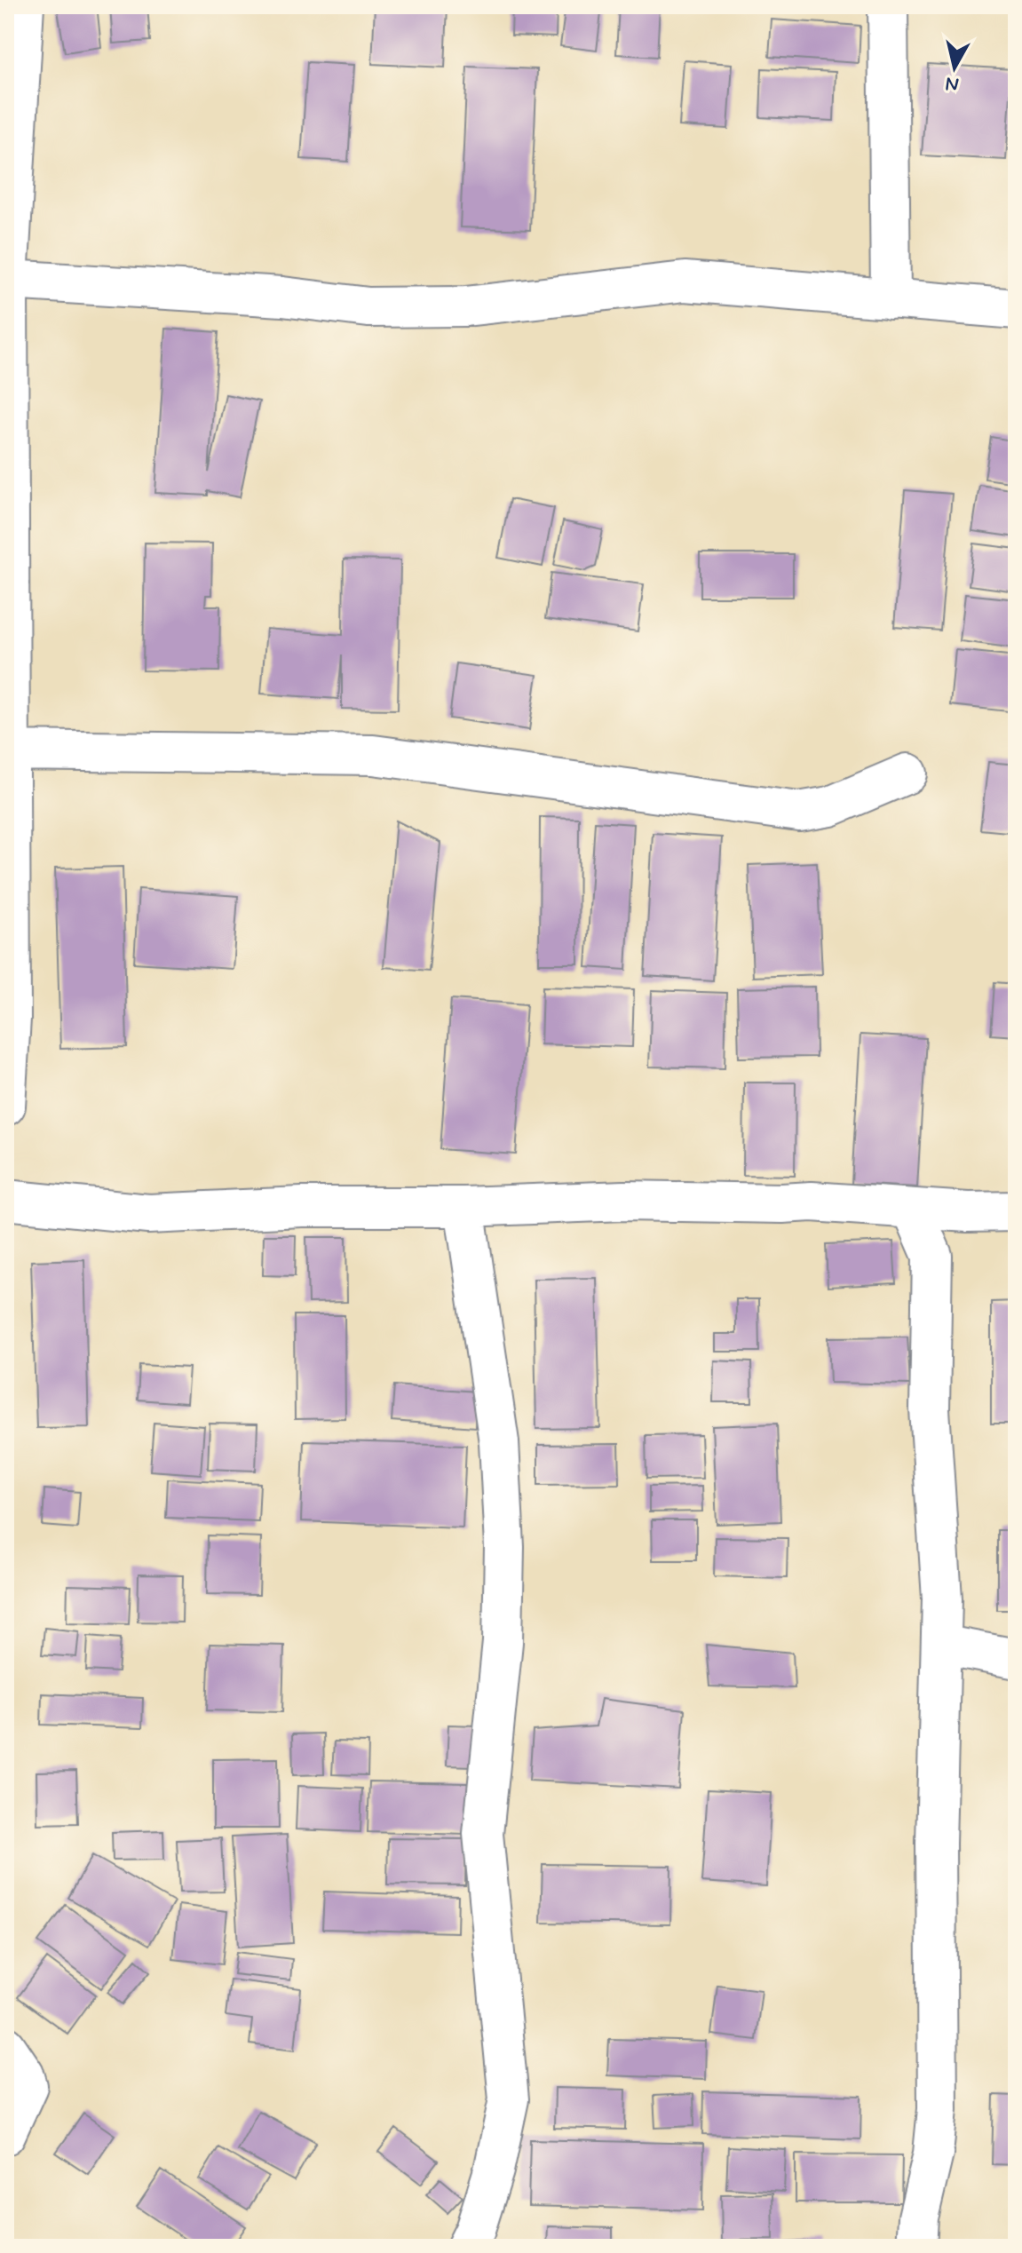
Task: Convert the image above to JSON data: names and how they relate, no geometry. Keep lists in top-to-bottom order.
{
  "north": "bottom"
}
